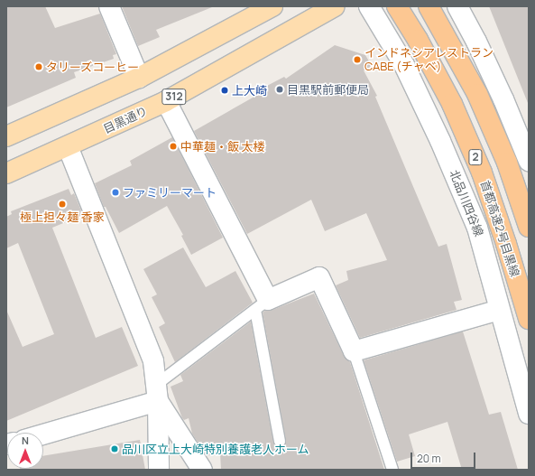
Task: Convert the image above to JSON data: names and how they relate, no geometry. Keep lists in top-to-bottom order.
{
  "streets": {
    "highway": ["2", "首都高速2号目黒線"],
    "main road": ["312", "目黒通り"],
    "street": ["北品川四谷線"]
  },
  "places": [
    "インドネシアレストラン CABE (チャベ)",
    "タリーズコーヒー",
    "目黒駅前郵便局",
    "上大崎",
    "中華麺・飯 太楼",
    "ファミリーマート",
    "極上担々麺 香家",
    "品川区立上大崎特別養護老人ホーム"
  ],
  "scale_bar": "20 m",
  "north": "top"
}
